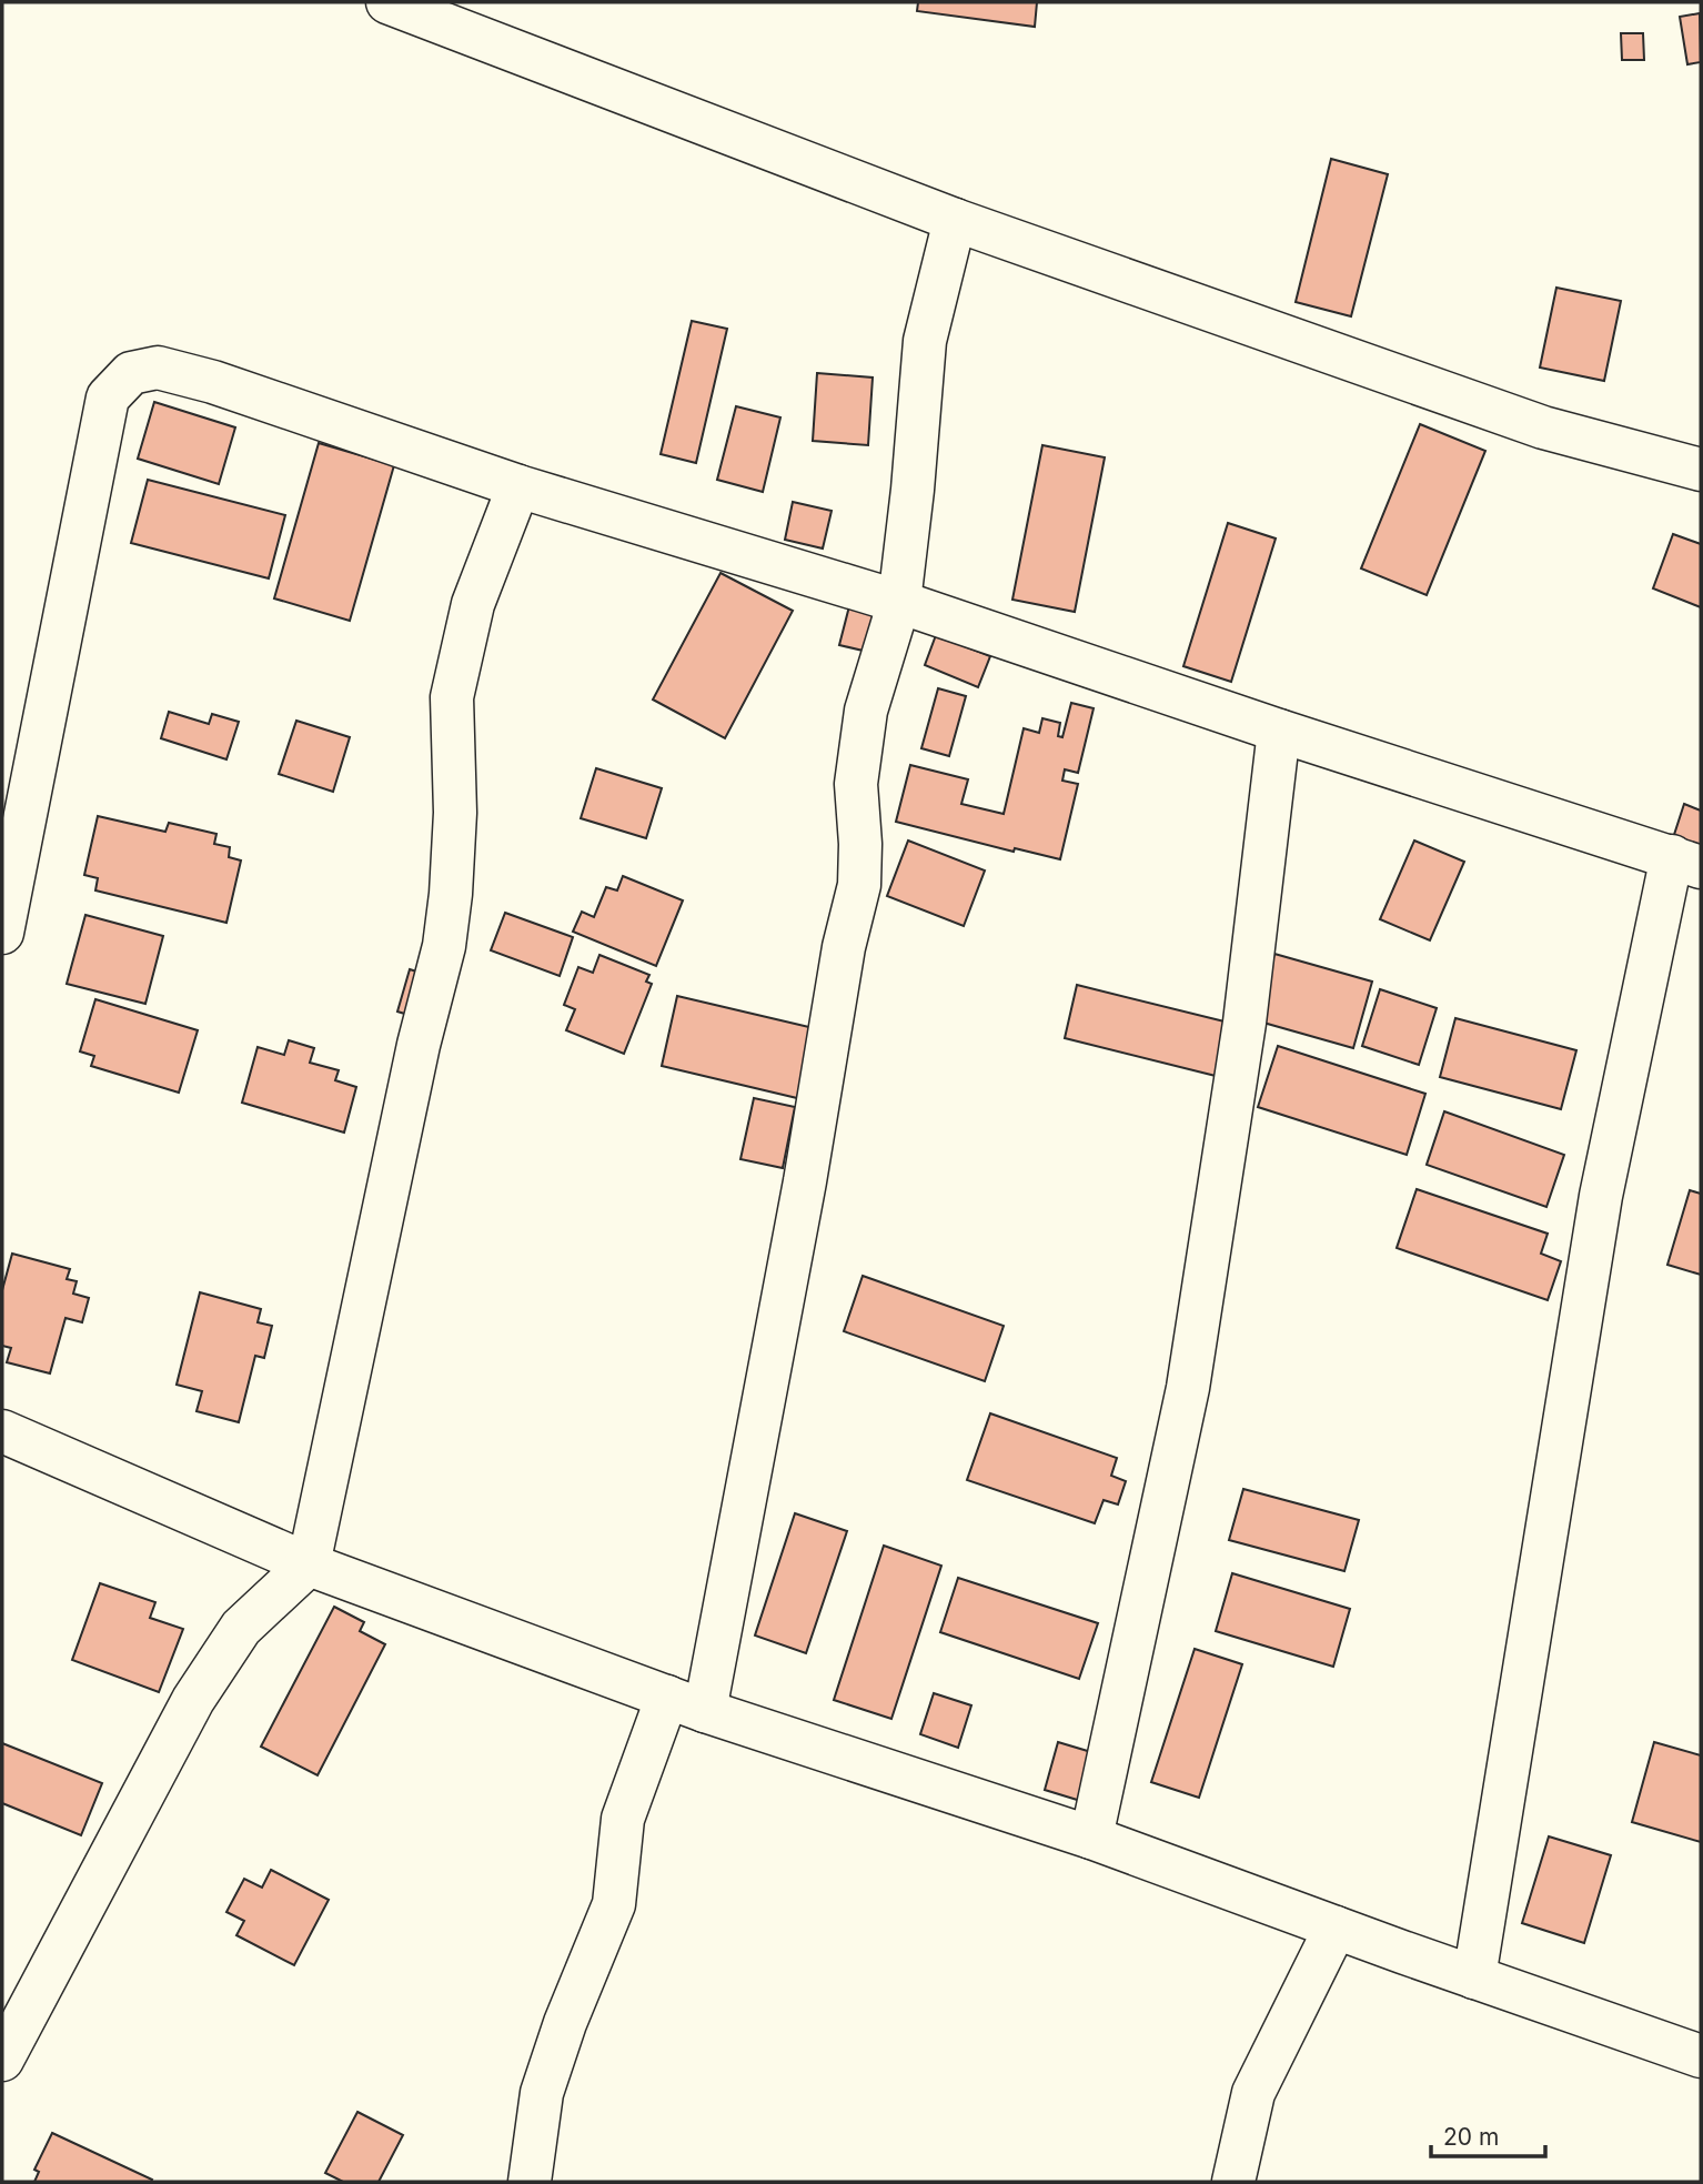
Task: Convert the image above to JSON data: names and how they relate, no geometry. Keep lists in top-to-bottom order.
{
  "scale_bar": "20 m"
}
